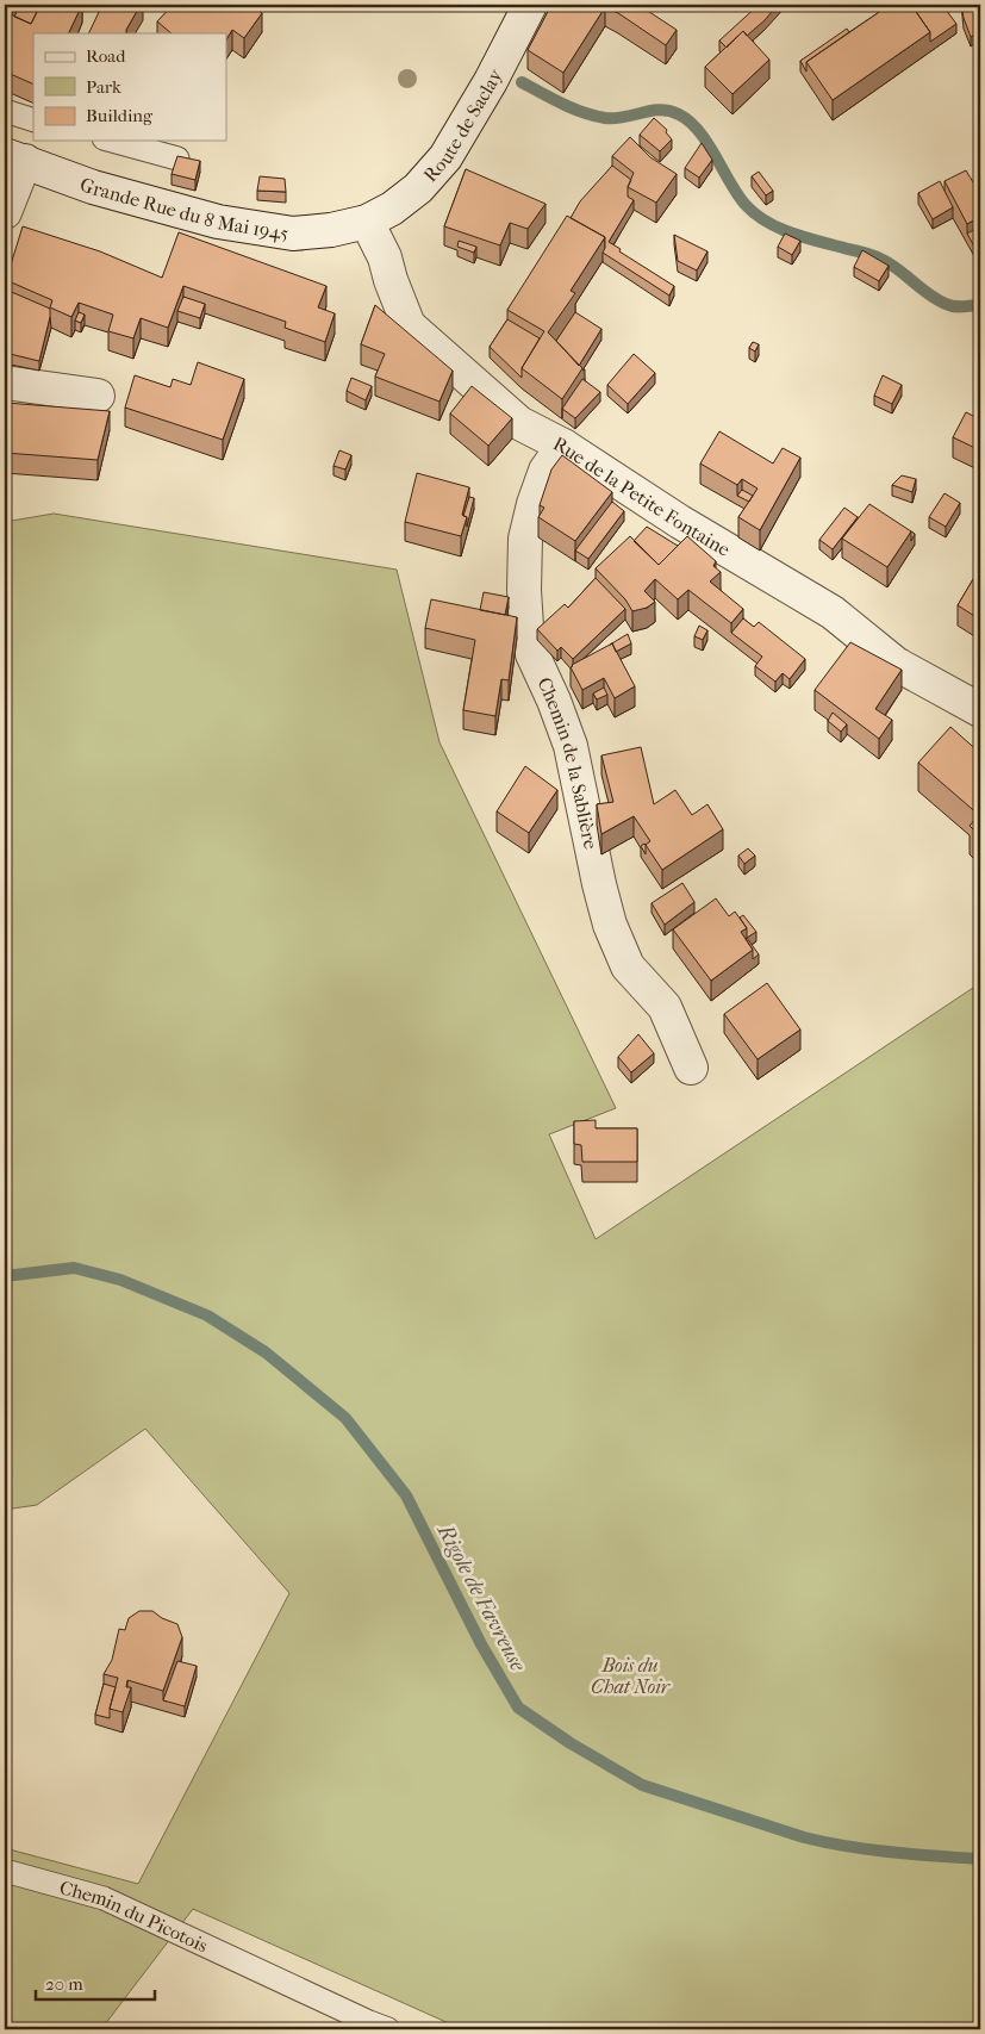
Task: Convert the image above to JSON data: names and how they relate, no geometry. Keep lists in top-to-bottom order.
{
  "streets": {
    "street": [
      "Route de Saclay",
      "Grande Rue du 8 Mai 1945",
      "Rue de la Petite Fontaine",
      "Chemin de la Sablière"
    ],
    "lane": ["Chemin du Picotois"]
  },
  "crossings": [
    ["Route de Saclay", "Grande Rue du 8 Mai 1945"],
    ["Route de Saclay", "Rue de la Petite Fontaine"],
    ["Grande Rue du 8 Mai 1945", "Rue de la Petite Fontaine"],
    ["Rue de la Petite Fontaine", "Chemin de la Sablière"]
  ],
  "water": ["Rigole de Favreuse"],
  "parks": ["Bois du Chat Noir"],
  "legend": ["Road", "Park", "Building"],
  "scale_bar": "20 m"
}
